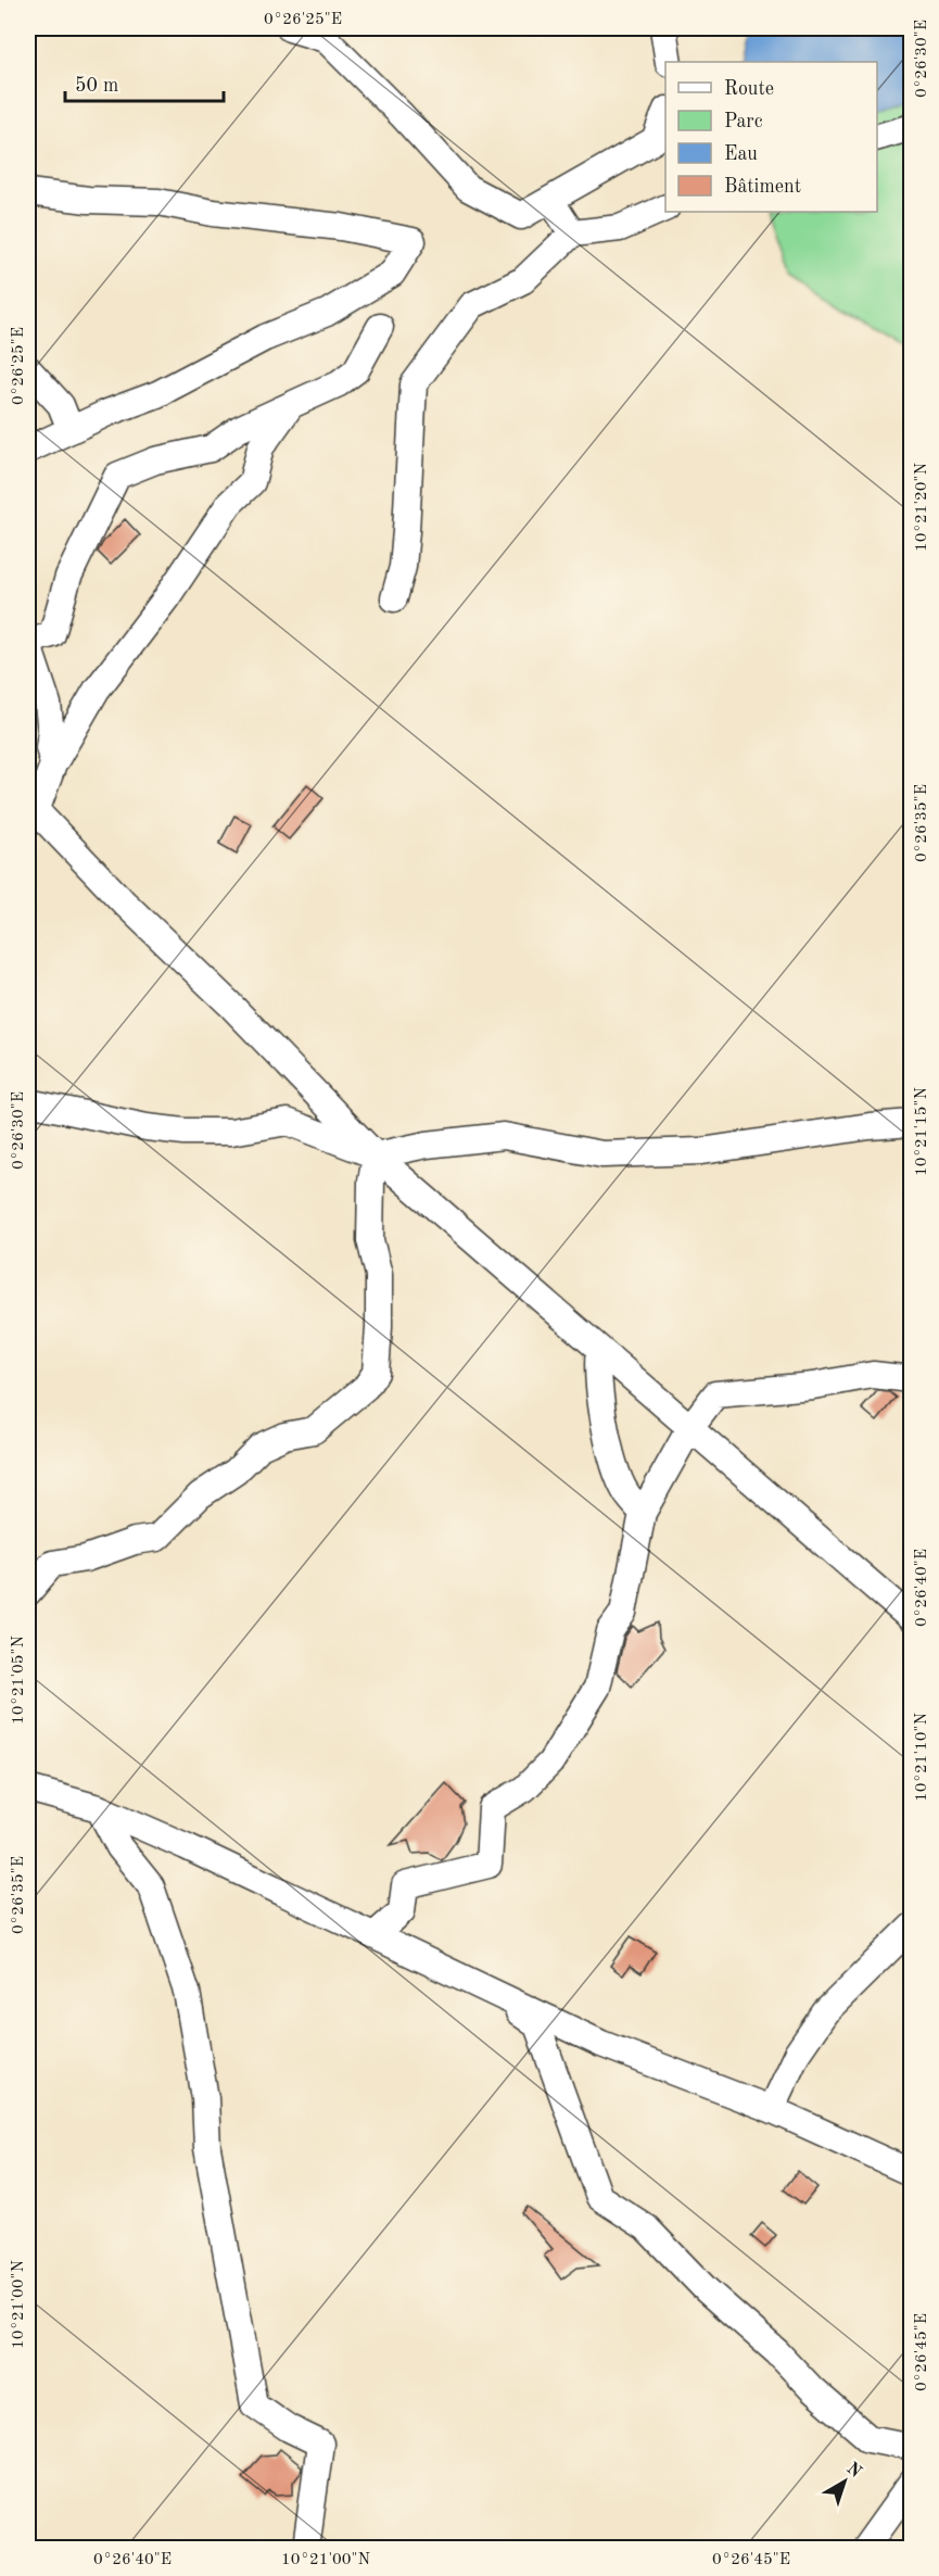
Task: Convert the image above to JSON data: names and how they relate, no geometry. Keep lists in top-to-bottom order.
{
  "legend": [
    "Route",
    "Parc",
    "Eau",
    "Bâtiment"
  ],
  "scale_bar": "50 m",
  "north": "top right",
  "coordinates": [
    "0°26'25\"E",
    "0°26'30\"E",
    "10°21'20\"N",
    "0°26'35\"E",
    "10°21'15\"N",
    "0°26'40\"E",
    "10°21'05\"N",
    "10°21'10\"N",
    "10°21'00\"N",
    "0°26'45\"E"
  ]
}
